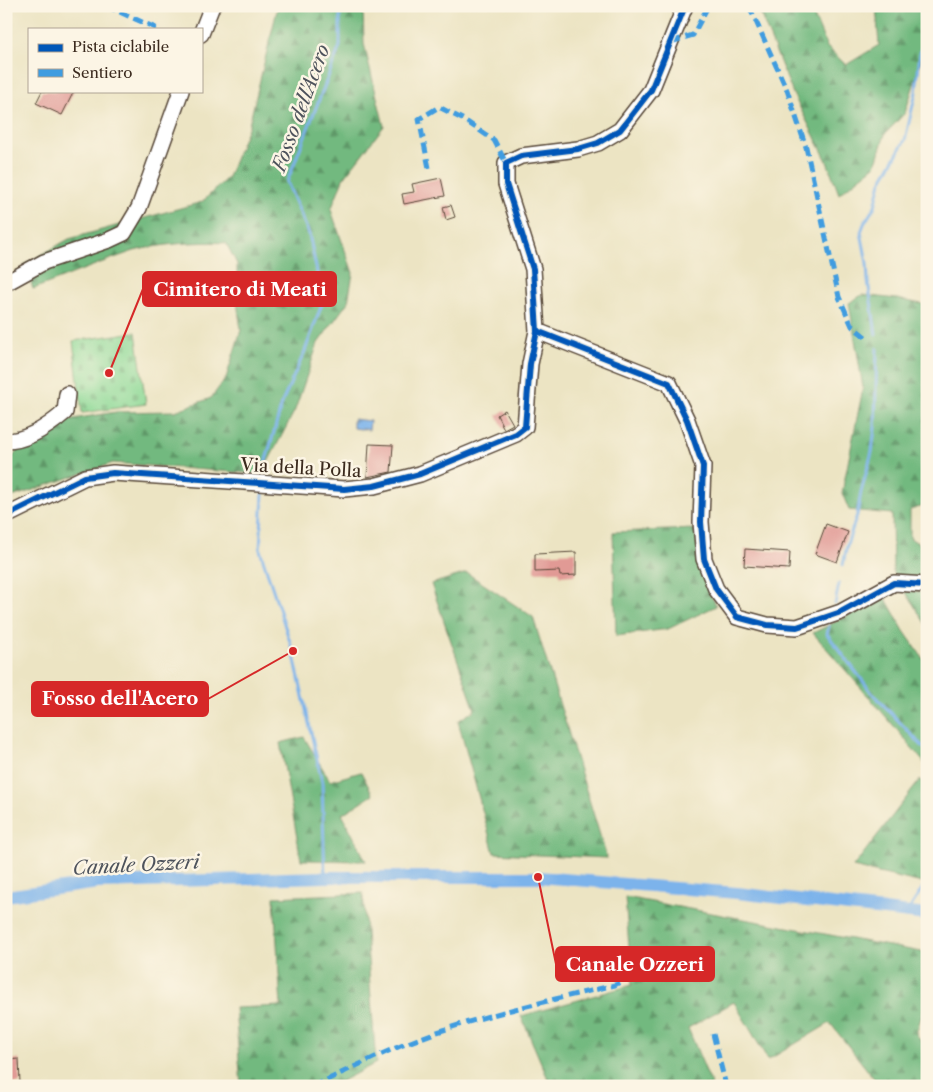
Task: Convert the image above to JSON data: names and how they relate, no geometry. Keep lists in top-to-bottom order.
{
  "streets": {
    "street": ["Via della Polla"]
  },
  "water": ["Fosso dell'Acero", "Canale Ozzeri"],
  "places": ["Cimitero di Meati", "Fosso dell'Acero", "Canale Ozzeri"],
  "legend": ["Pista ciclabile", "Sentiero"]
}
